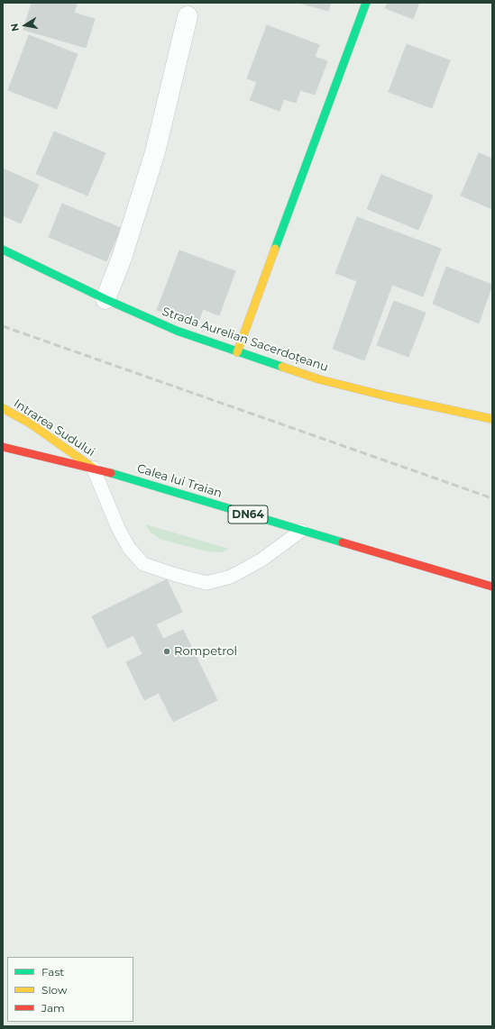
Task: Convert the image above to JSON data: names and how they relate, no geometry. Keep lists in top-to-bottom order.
{
  "streets": {
    "street": [
      "Strada Aurelian Sacerdoțeanu",
      "Intrarea Sudului",
      "Calea lui Traian",
      "DN64"
    ]
  },
  "crossings": [
    ["Intrarea Sudului", "Calea lui Traian"]
  ],
  "places": ["Rompetrol"],
  "legend": ["Fast", "Slow", "Jam"],
  "north": "left"
}
